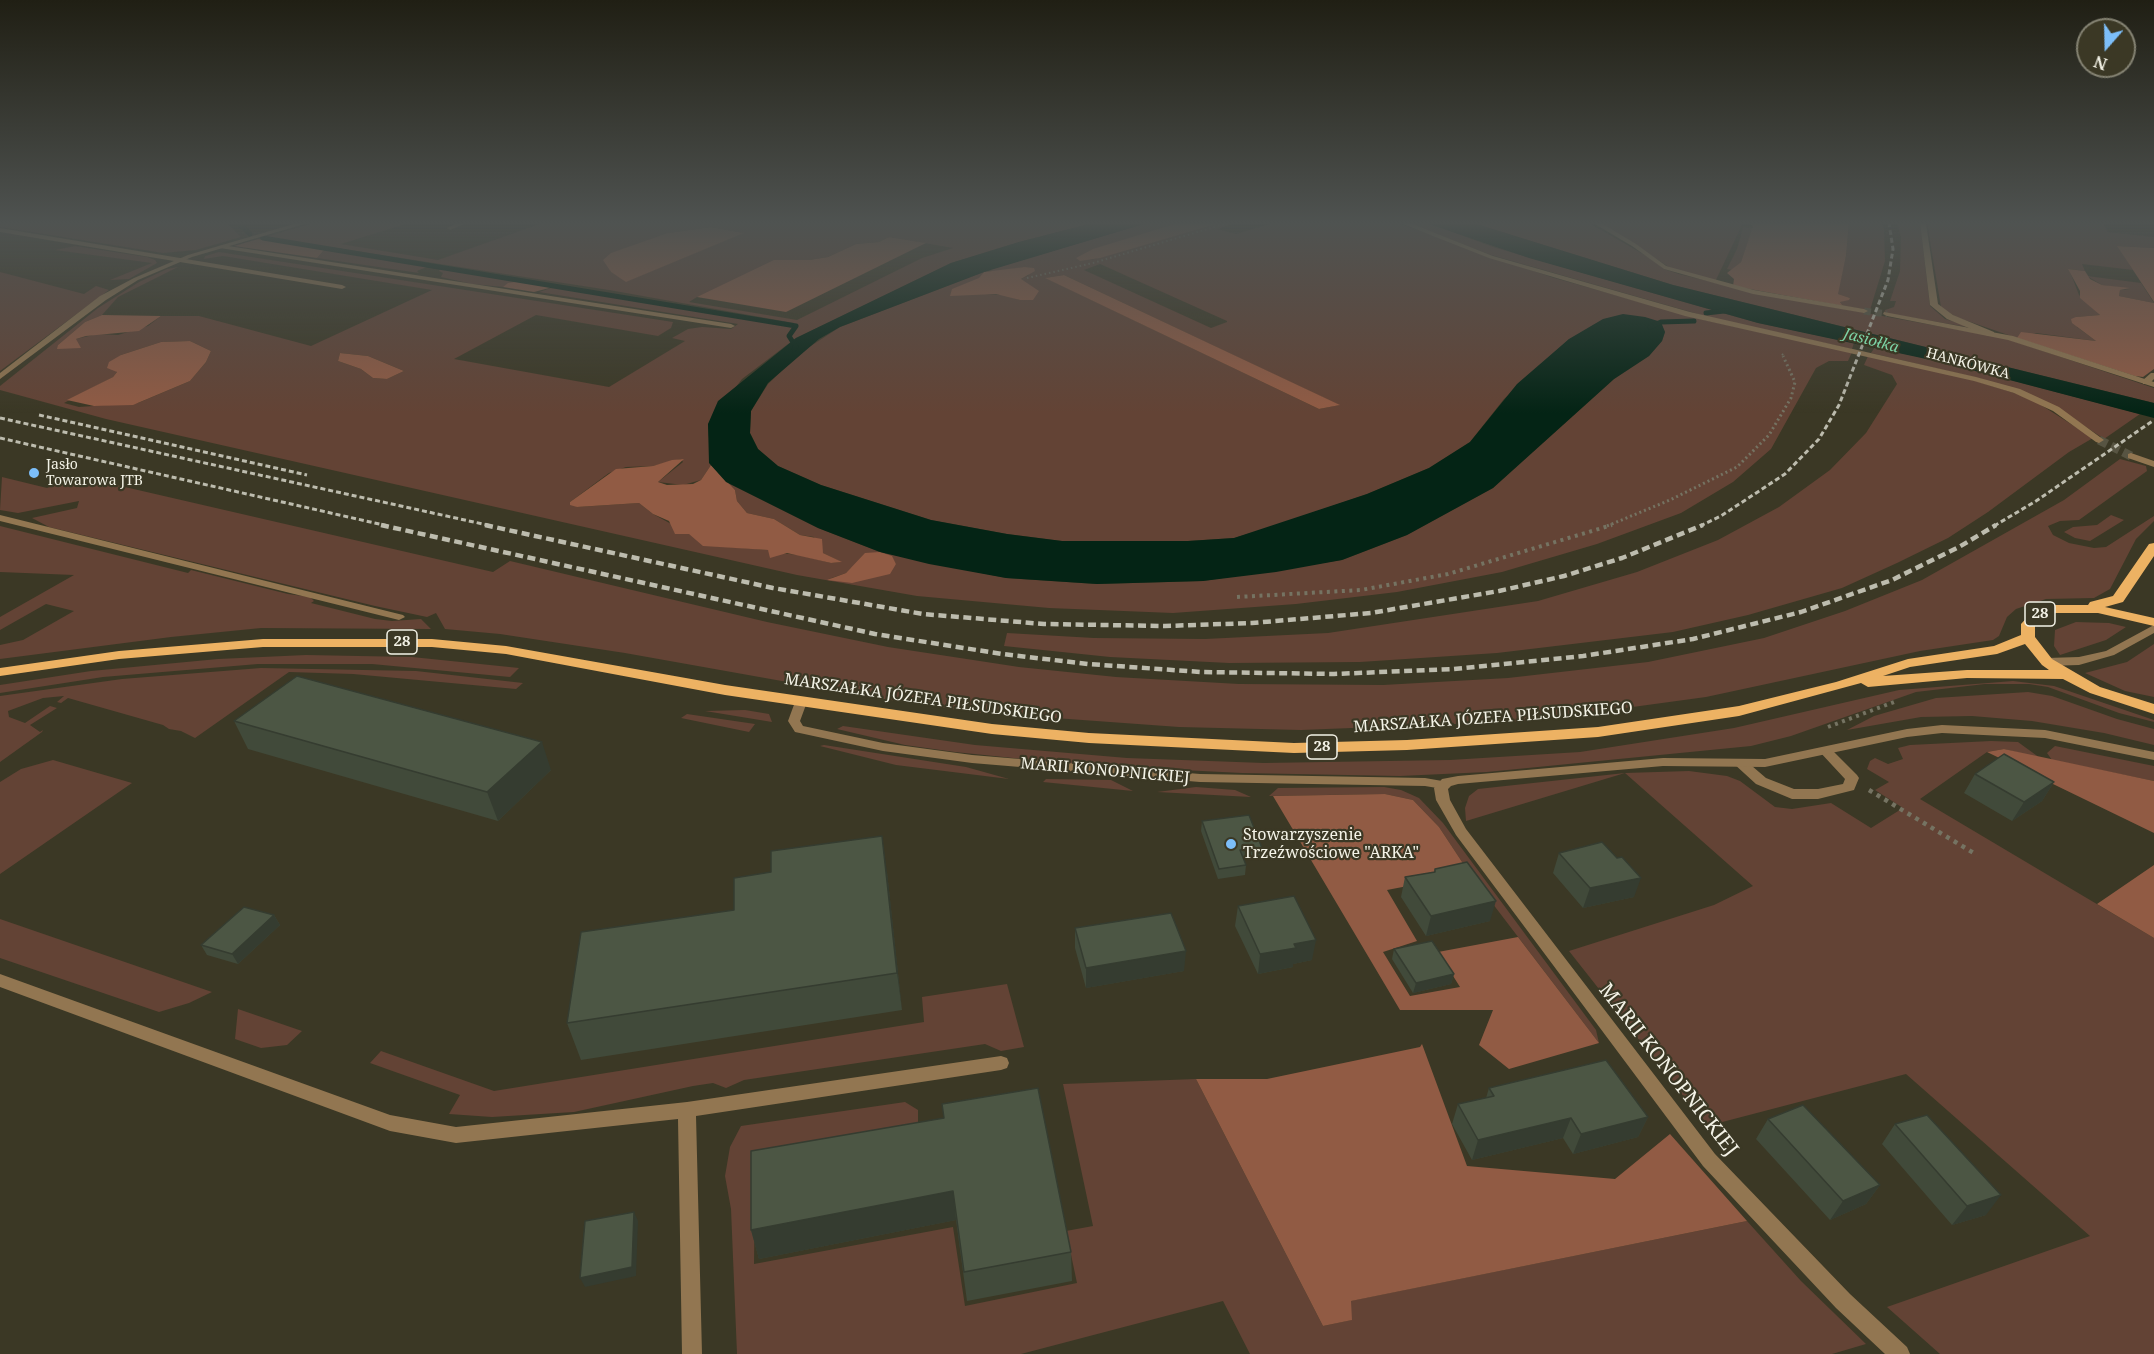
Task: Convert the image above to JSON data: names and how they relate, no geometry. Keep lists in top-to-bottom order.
{
  "streets": {
    "main road": ["28", "MARSZAŁKA JÓZEFA PIŁSUDSKIEGO"],
    "street": ["HANKÓWKA", "MARII KONOPNICKIEJ"]
  },
  "crossings": [
    ["28", "MARSZAŁKA JÓZEFA PIŁSUDSKIEGO"],
    ["MARSZAŁKA JÓZEFA PIŁSUDSKIEGO", "MARII KONOPNICKIEJ"]
  ],
  "water": ["Jasiołka"],
  "places": ["Jasło Towarowa JTB", "Stowarzyszenie Trzeźwościowe \"ARKA\""],
  "north": "bottom"
}
